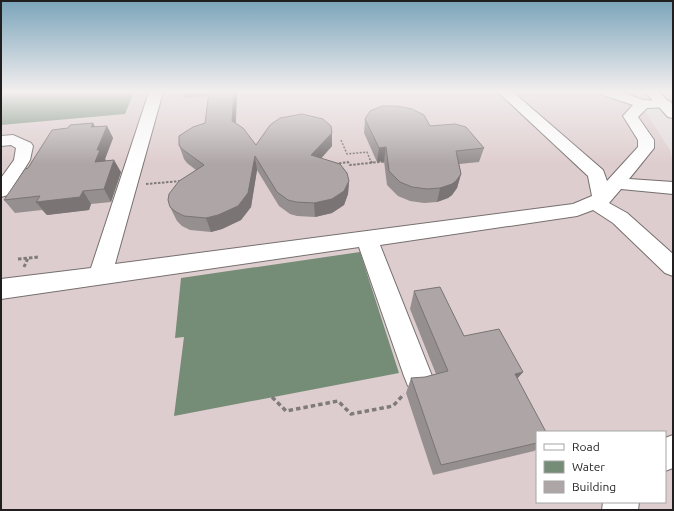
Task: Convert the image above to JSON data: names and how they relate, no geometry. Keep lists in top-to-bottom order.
{
  "legend": ["Road", "Water", "Building"]
}
